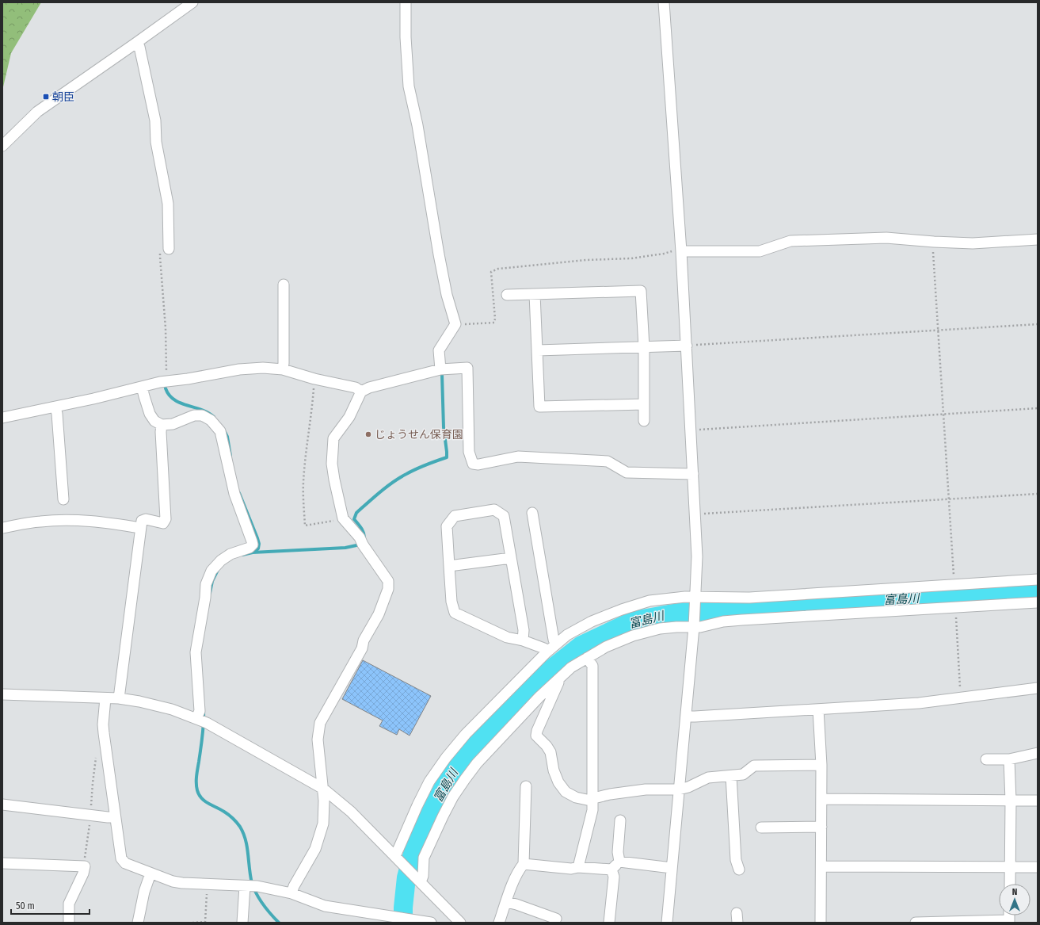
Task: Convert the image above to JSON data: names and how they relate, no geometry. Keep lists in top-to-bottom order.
{
  "water": ["富島川"],
  "places": {
    "transit": ["朝臣"],
    "other": ["じょうせん保育園"]
  },
  "scale_bar": "50 m",
  "north": "top"
}
